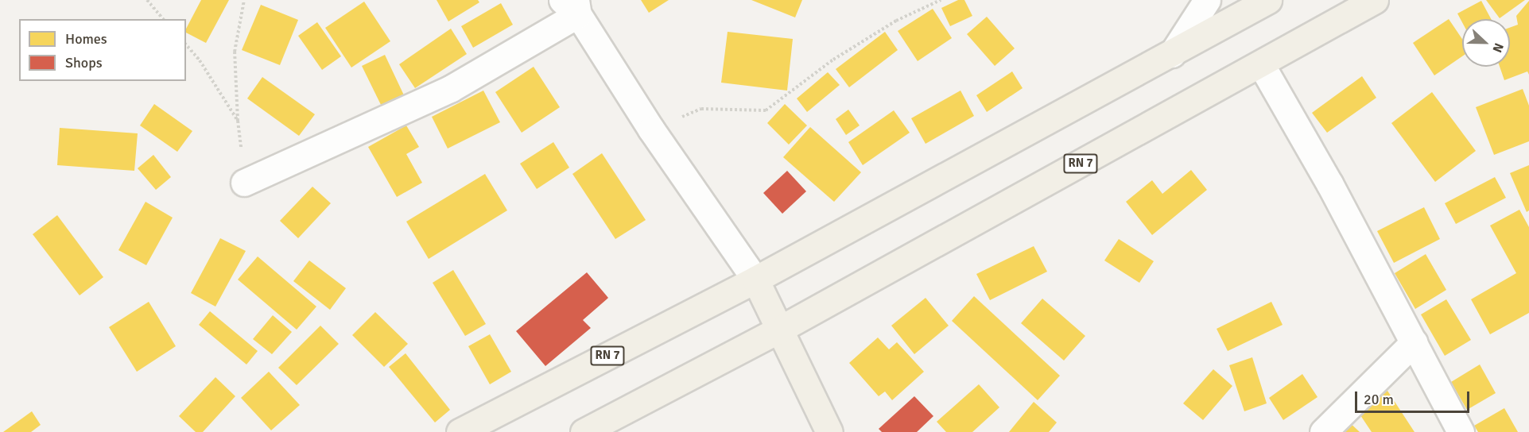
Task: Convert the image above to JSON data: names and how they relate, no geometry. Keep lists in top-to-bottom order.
{
  "streets": {
    "main road": ["RN 7"]
  },
  "legend": ["Homes", "Shops"],
  "scale_bar": "20 m",
  "north": "right"
}
